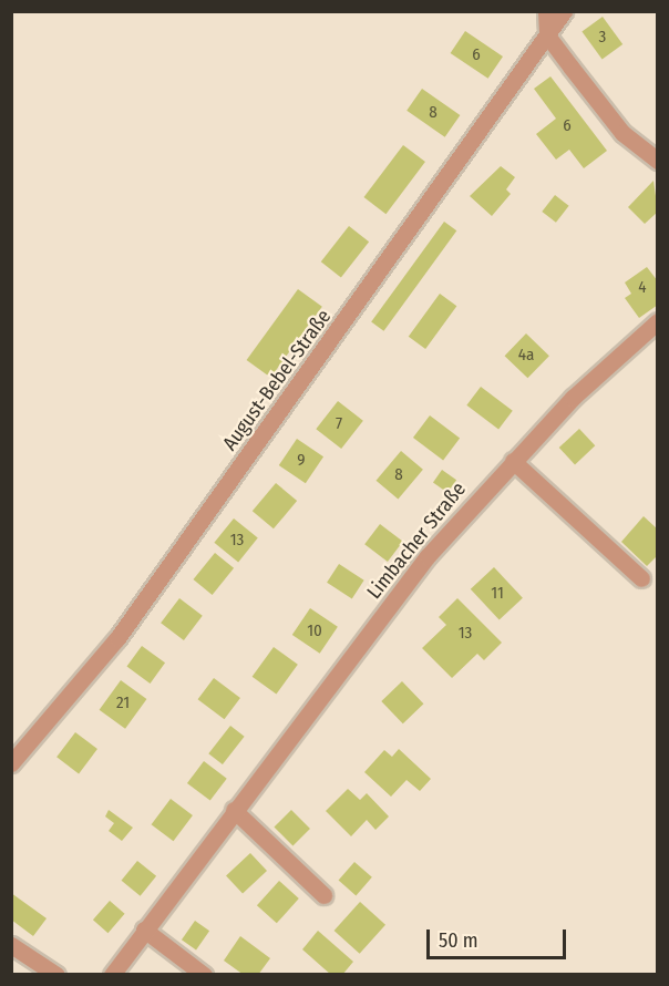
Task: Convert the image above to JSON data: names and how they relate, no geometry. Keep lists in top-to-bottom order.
{
  "streets": {
    "street": ["August-Bebel-Straße", "Limbacher Straße"]
  },
  "house_numbers": [
    "3",
    "6",
    "8",
    "6",
    "4",
    "4a",
    "7",
    "9",
    "8",
    "13",
    "11",
    "10",
    "13",
    "21"
  ],
  "scale_bar": "50 m"
}
